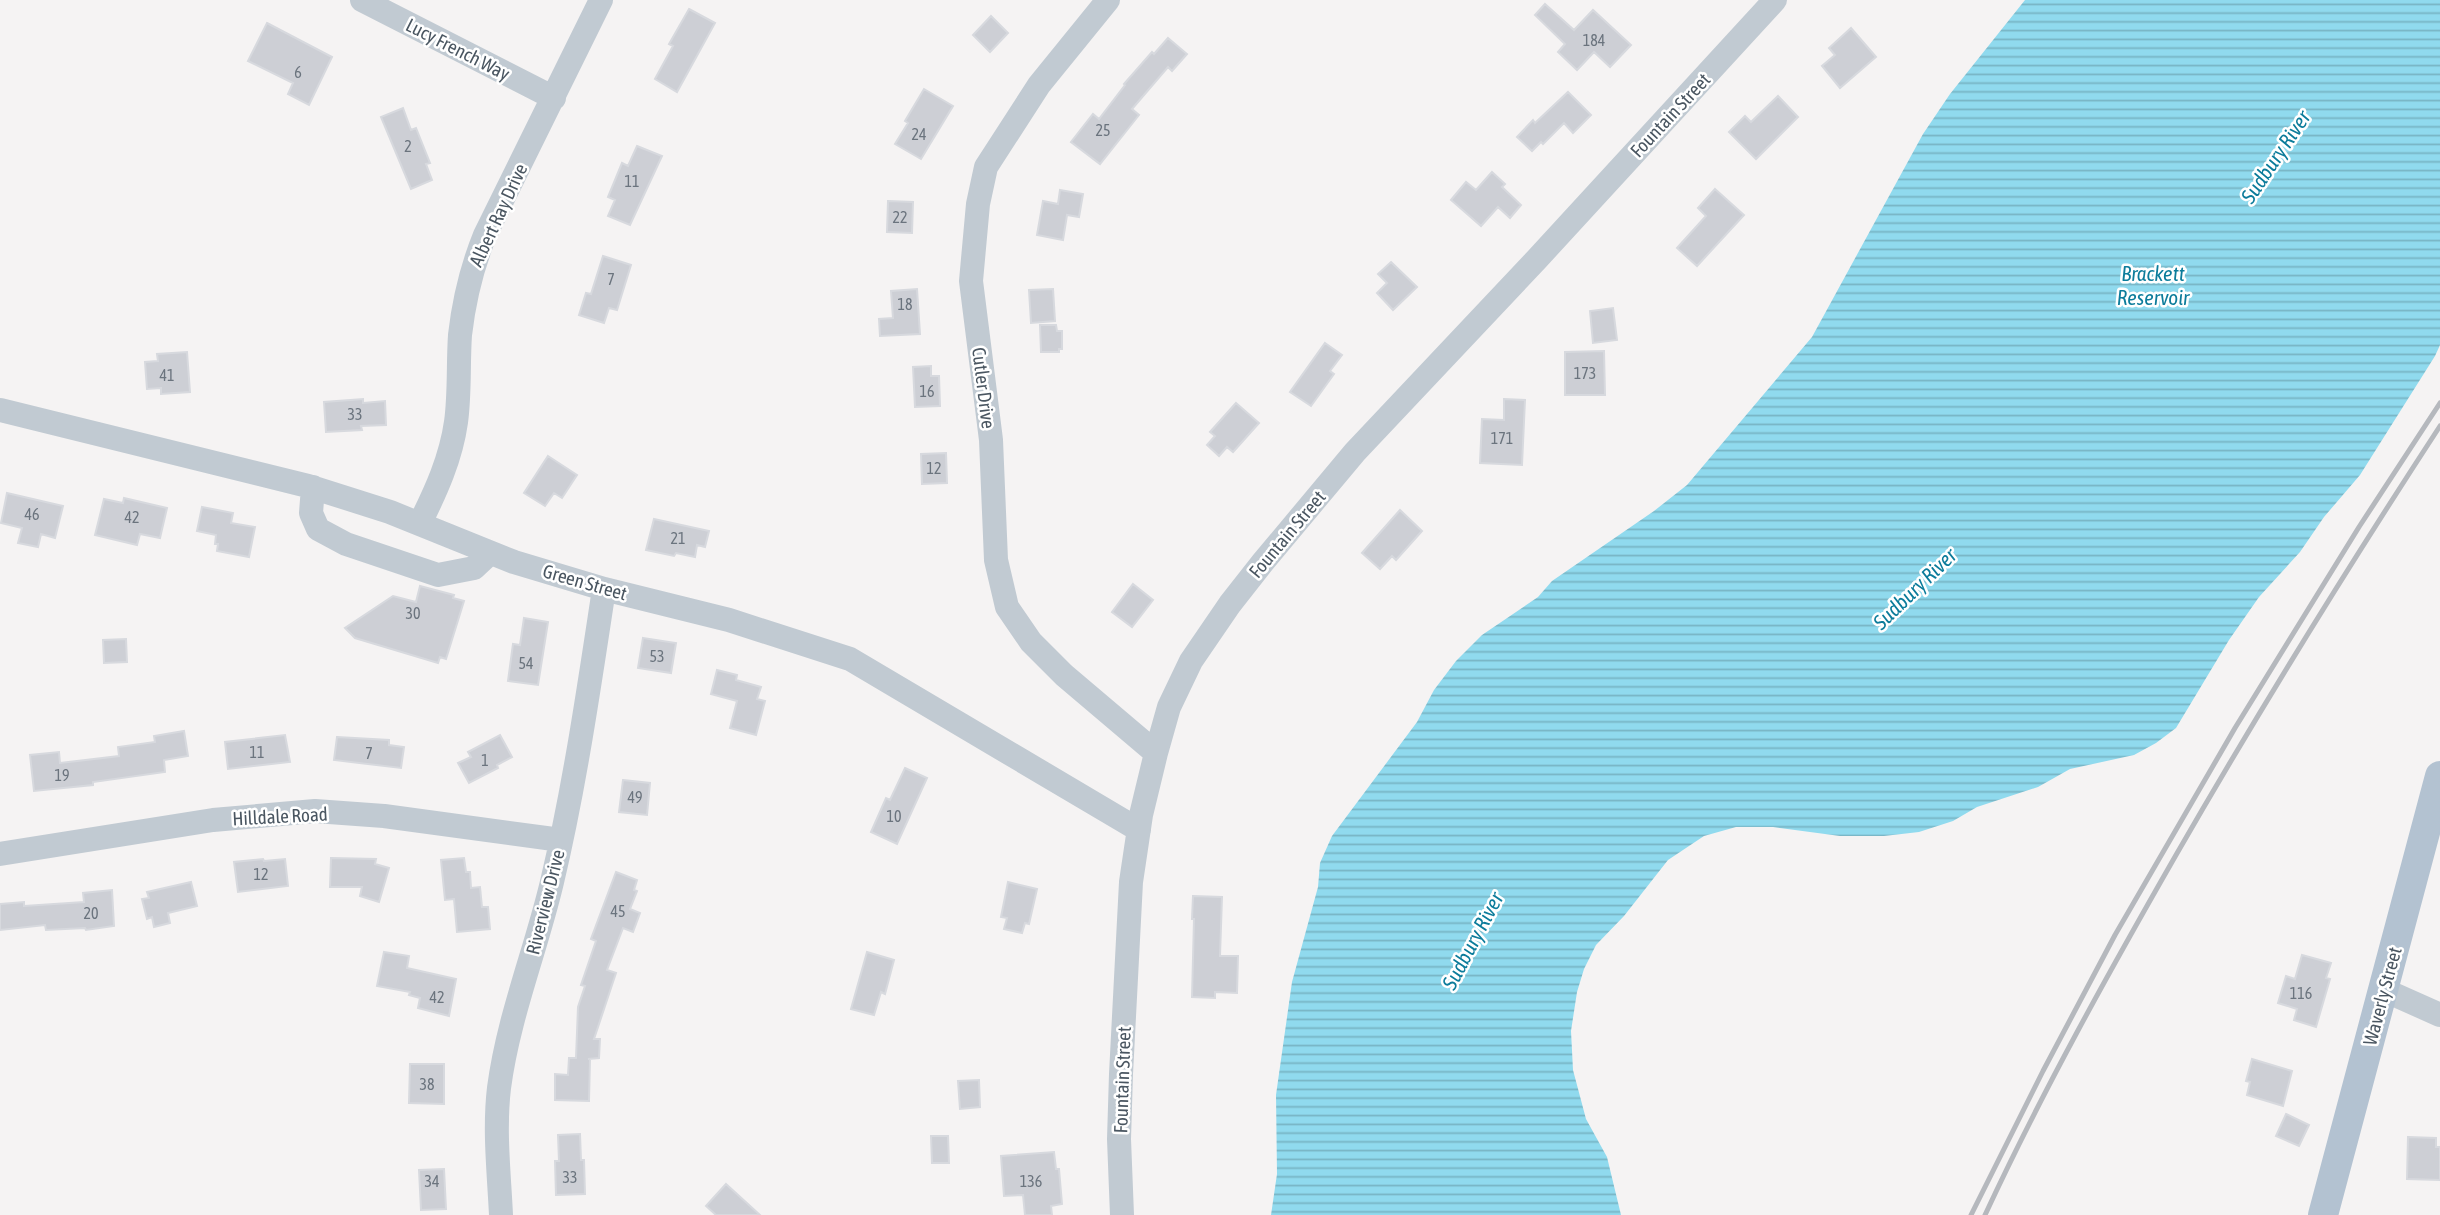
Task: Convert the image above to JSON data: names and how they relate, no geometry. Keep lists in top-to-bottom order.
{
  "streets": {
    "main road": ["Waverly Street"],
    "street": [
      "Lucy French Way",
      "Fountain Street",
      "Albert Ray Drive",
      "Cutler Drive",
      "Green Street",
      "Hilldale Road",
      "Riverview Drive"
    ]
  },
  "crossings": [
    ["Lucy French Way", "Albert Ray Drive"],
    ["Fountain Street", "Cutler Drive"],
    ["Fountain Street", "Green Street"],
    ["Albert Ray Drive", "Green Street"],
    ["Green Street", "Riverview Drive"],
    ["Hilldale Road", "Riverview Drive"]
  ],
  "water": ["Sudbury River", "Brackett Reservoir"],
  "house_numbers": [
    "184",
    "6",
    "25",
    "24",
    "2",
    "11",
    "22",
    "7",
    "18",
    "173",
    "41",
    "16",
    "33",
    "171",
    "12",
    "46",
    "42",
    "21",
    "30",
    "53",
    "54",
    "11",
    "7",
    "1",
    "19",
    "49",
    "10",
    "12",
    "45",
    "20",
    "116",
    "42",
    "38",
    "33",
    "34",
    "136"
  ]
}
